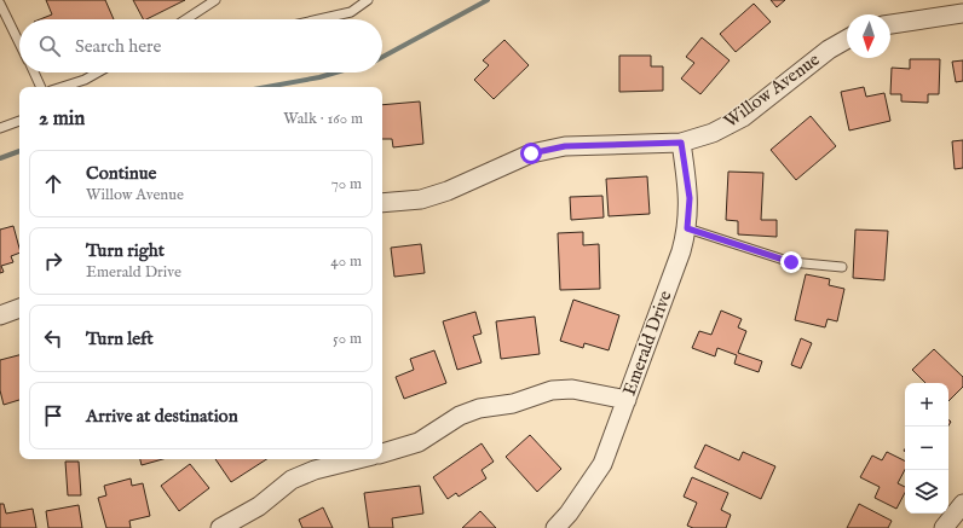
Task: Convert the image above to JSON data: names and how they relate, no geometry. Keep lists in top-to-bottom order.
{
  "streets": {
    "street": ["Willow Avenue", "Emerald Drive"]
  },
  "crossings": [
    ["Willow Avenue", "Emerald Drive"]
  ],
  "north": "bottom",
  "page": {
    "search": "Search here",
    "heading": ["2 min", "Walk · 160 m"],
    "list": [
      ["Continue", "Willow Avenue", "70 m"],
      ["Turn right", "Emerald Drive", "40 m"],
      ["Turn left", "50 m"],
      "Arrive at destination"
    ],
    "map_buttons": ["+", "−"]
  }
}
